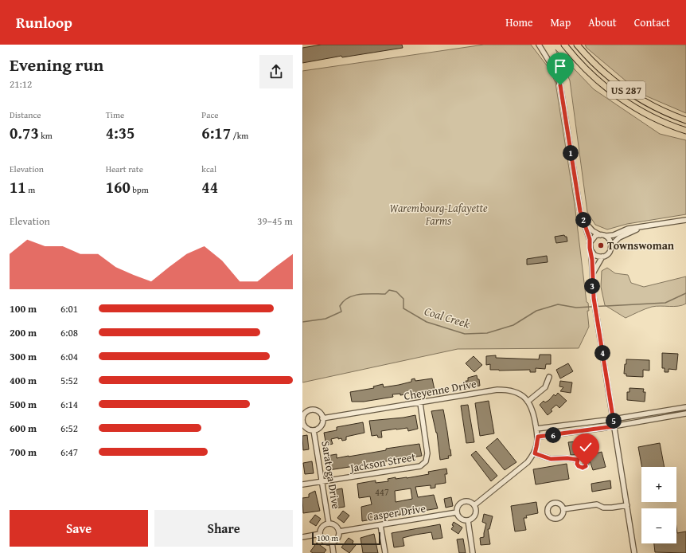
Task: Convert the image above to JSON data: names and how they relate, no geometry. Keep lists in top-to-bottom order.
{
  "streets": {
    "main road": ["US 287"],
    "street": [
      "Cheyenne Drive",
      "Jackson Street",
      "Saratoga Drive",
      "Casper Drive"
    ]
  },
  "crossings": [
    ["Cheyenne Drive", "Jackson Street"],
    ["Cheyenne Drive", "Saratoga Drive"],
    ["Jackson Street", "Saratoga Drive"],
    ["Saratoga Drive", "Casper Drive"]
  ],
  "water": ["Coal Creek"],
  "parks": ["Warembourg-Lafayette Farms"],
  "places": ["Townswoman"],
  "house_numbers": ["447"],
  "scale_bar": "100 m",
  "page": {
    "header": "Runloop",
    "nav": [
      "Home",
      "Map",
      "About",
      "Contact"
    ],
    "heading": ["Evening run", "21:12"],
    "stats": [
      ["Distance", "0.73 km"],
      ["Time", "4:35"],
      ["Pace", "6:17 /km"],
      ["Elevation", "11 m"],
      ["Heart rate", "160 bpm"],
      ["kcal", "44"]
    ],
    "pins": [
      "1",
      "2",
      "3",
      "4",
      "5",
      "6"
    ],
    "chart": ["Elevation", "39–45 m"],
    "list": [
      {
        "name": "100 m",
        "note": "6:01"
      },
      {
        "name": "200 m",
        "note": "6:08"
      },
      {
        "name": "300 m",
        "note": "6:04"
      },
      {
        "name": "400 m",
        "note": "5:52"
      },
      {
        "name": "500 m",
        "note": "6:14"
      },
      {
        "name": "600 m",
        "note": "6:52"
      },
      {
        "name": "700 m",
        "note": "6:47"
      }
    ],
    "map_buttons": ["+", "−"],
    "buttons": ["Save", "Share"],
    "scale": "100 m"
  }
}
